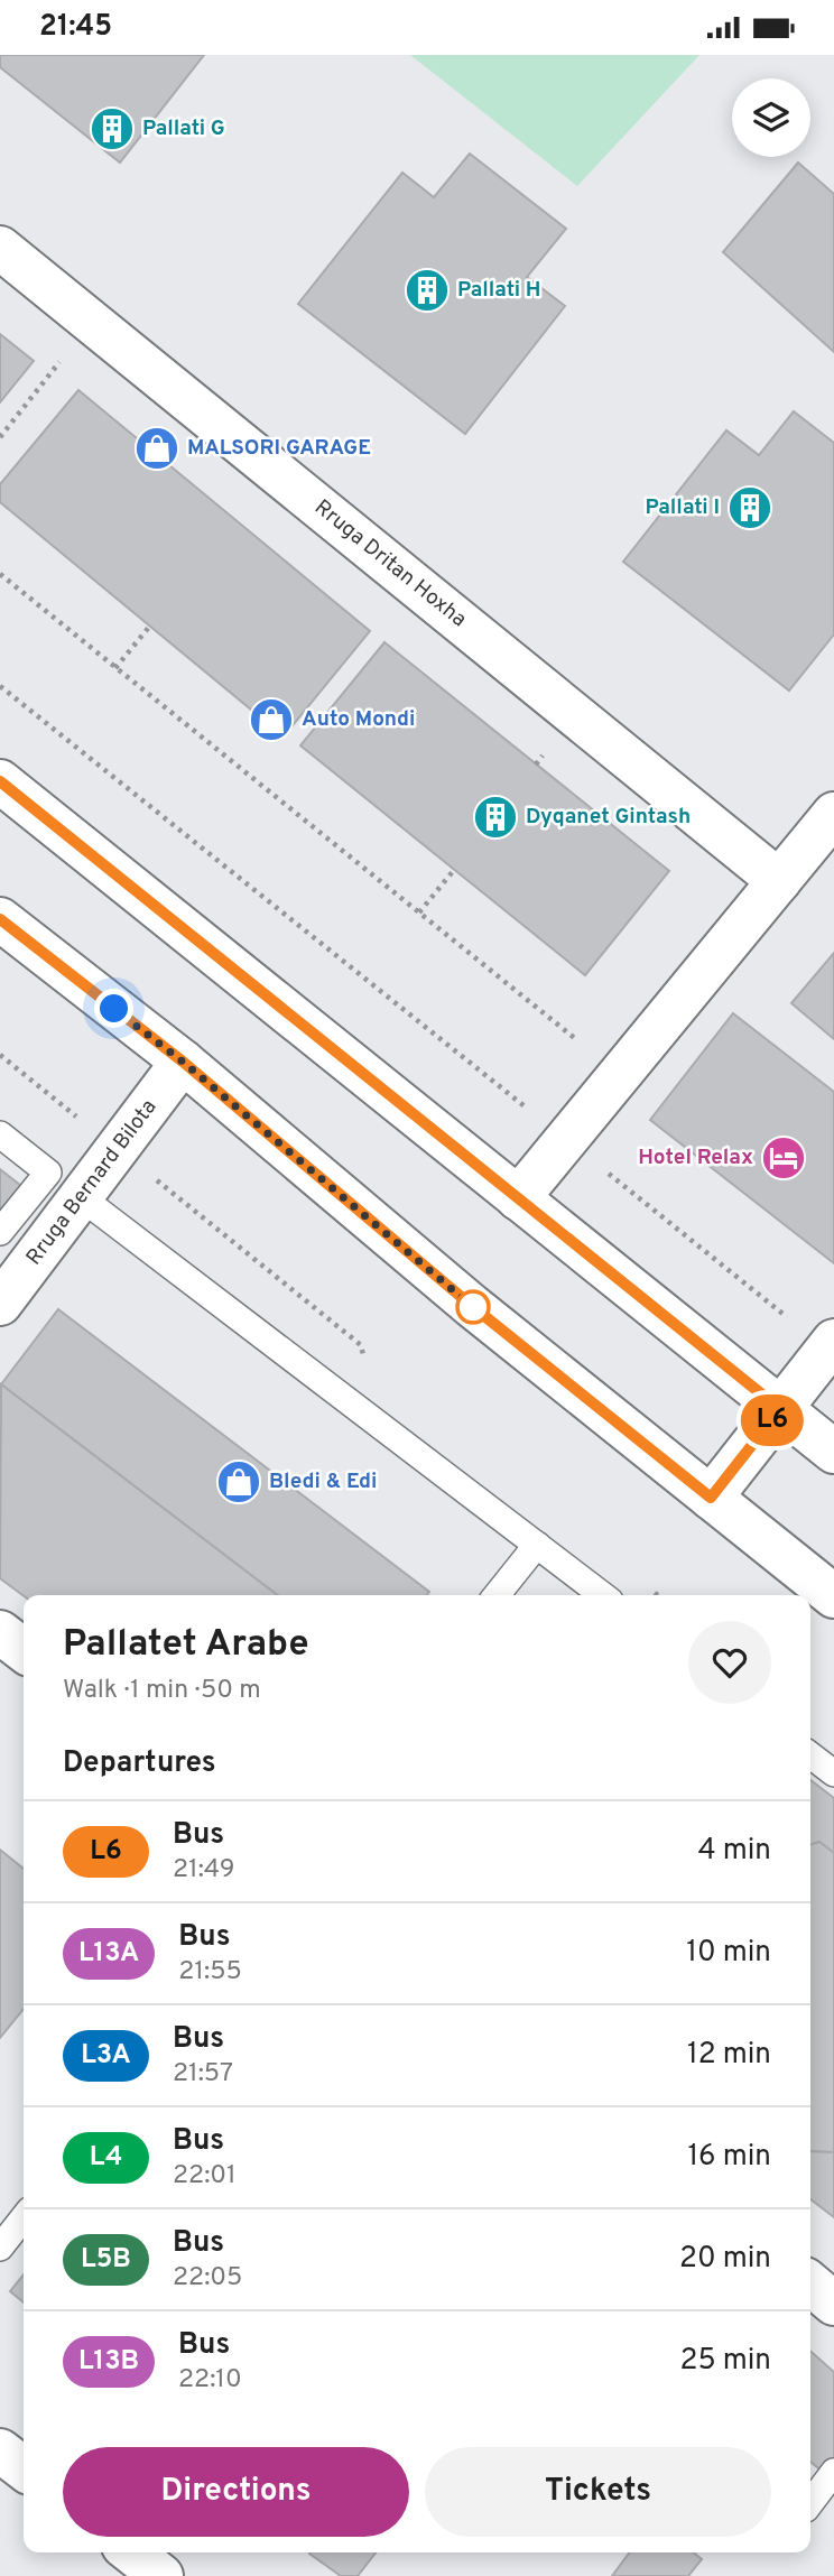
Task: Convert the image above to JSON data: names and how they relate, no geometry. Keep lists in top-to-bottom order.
{
  "streets": {
    "main road": ["Rruga Dritan Hoxha", "Rruga Bernard Bilota"]
  },
  "places": {
    "building": [
      "Pallati G",
      "Pallati H",
      "Pallati I",
      "Dyqanet Gintash"
    ],
    "shop": ["MALSORI GARAGE", "Auto Mondi", "Bledi & Edi"],
    "hotel": ["Hotel Relax"]
  },
  "lines": ["bus line L6"],
  "page": {
    "status": "21:45",
    "on_map": "L6",
    "heading": [
      ["Pallatet Arabe", "Walk · 1 min · 50 m"],
      "Departures"
    ],
    "list": [
      {
        "mark": "L6",
        "name": "Bus",
        "note": "21:49",
        "value": "4 min"
      },
      {
        "mark": "L13A",
        "name": "Bus",
        "note": "21:55",
        "value": "10 min"
      },
      {
        "mark": "L3A",
        "name": "Bus",
        "note": "21:57",
        "value": "12 min"
      },
      {
        "mark": "L4",
        "name": "Bus",
        "note": "22:01",
        "value": "16 min"
      },
      {
        "mark": "L5B",
        "name": "Bus",
        "note": "22:05",
        "value": "20 min"
      },
      {
        "mark": "L13B",
        "name": "Bus",
        "note": "22:10",
        "value": "25 min"
      }
    ],
    "buttons": ["Directions", "Tickets"]
  }
}
